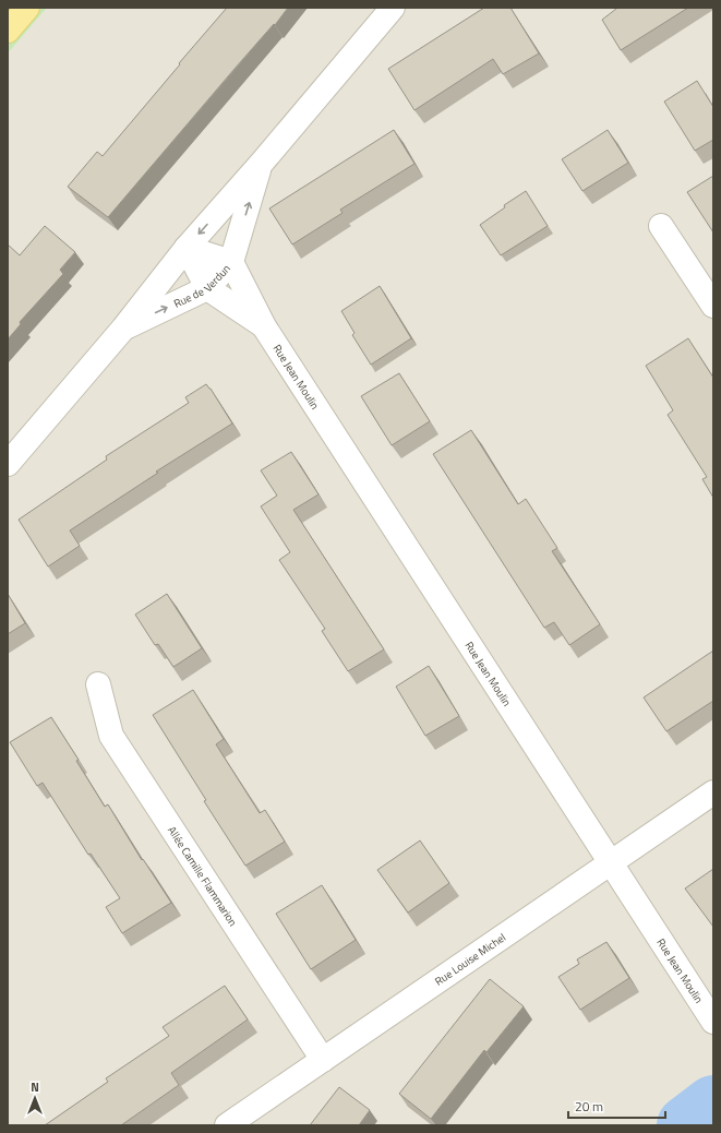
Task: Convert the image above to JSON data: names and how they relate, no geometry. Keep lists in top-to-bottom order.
{
  "streets": {
    "street": [
      "Rue de Verdun",
      "Rue Jean Moulin",
      "Allée Camille Flammarion",
      "Rue Louise Michel"
    ]
  },
  "crossings": [
    ["Rue de Verdun", "Rue Jean Moulin"],
    ["Rue Jean Moulin", "Rue Louise Michel"],
    ["Allée Camille Flammarion", "Rue Louise Michel"]
  ],
  "scale_bar": "20 m",
  "north": "top"
}
